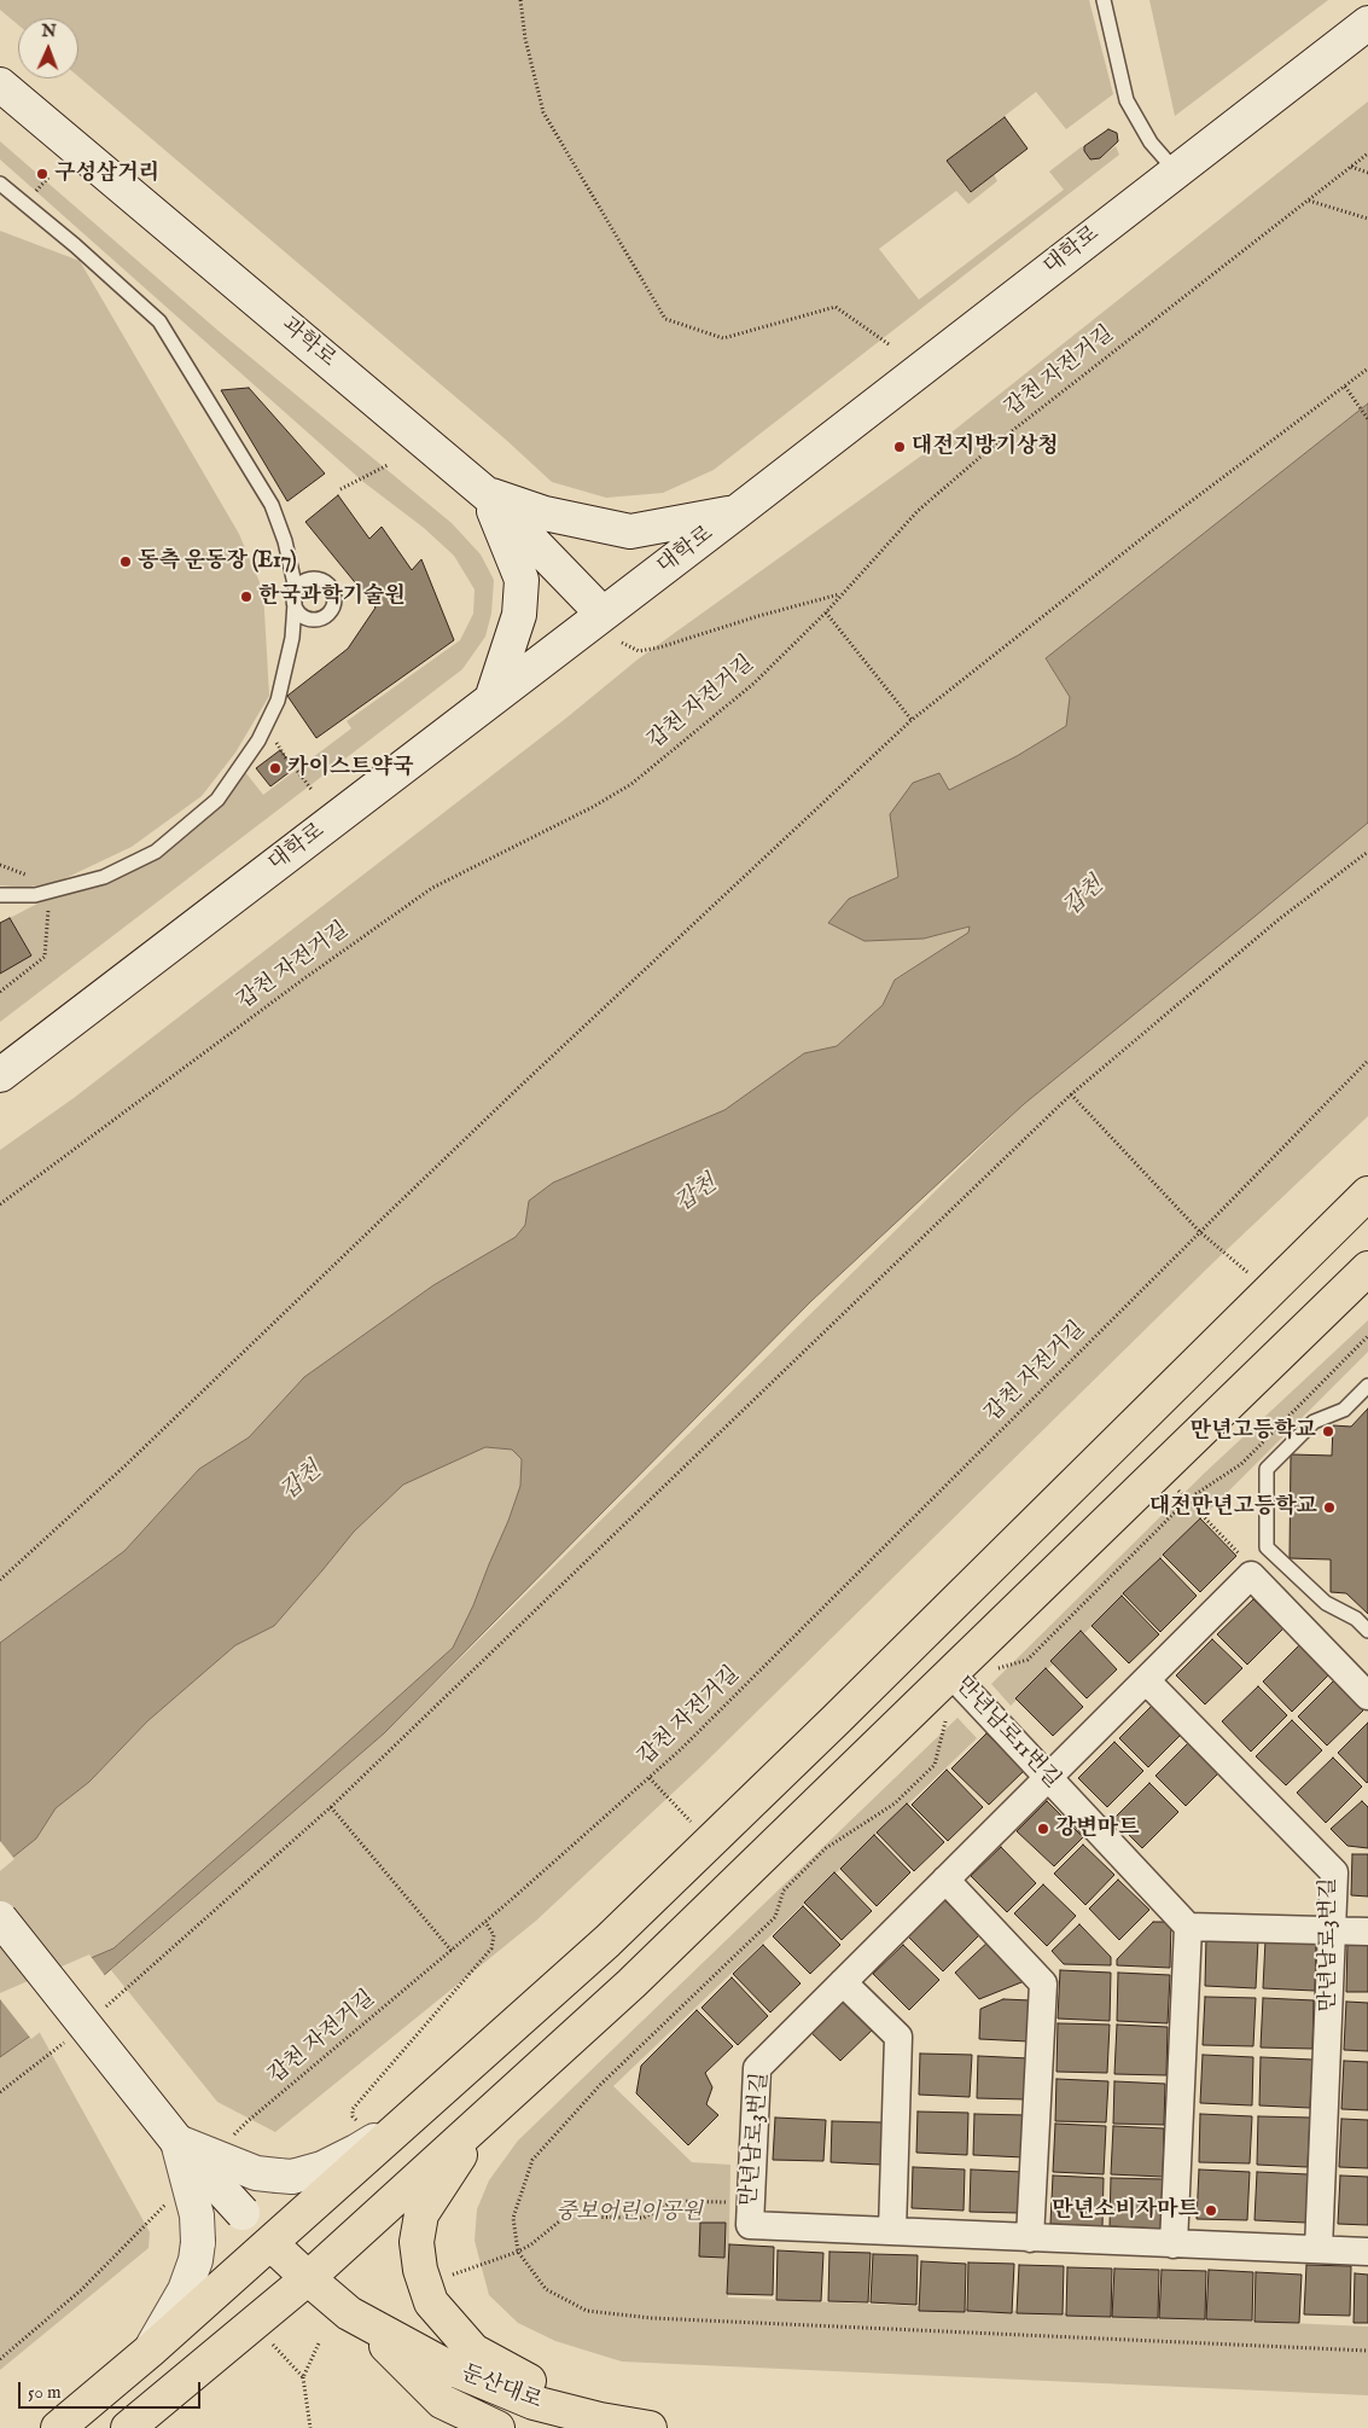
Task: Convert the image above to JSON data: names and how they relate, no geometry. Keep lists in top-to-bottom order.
{
  "streets": {
    "main road": ["대학로", "과학로", "둔산대로"],
    "street": ["만년남로11번길", "만년남로3번길"],
    "path": ["갑천 자전거길"]
  },
  "crossings": [
    ["대학로", "과학로"],
    ["만년남로11번길", "만년남로3번길"]
  ],
  "water": ["갑천"],
  "parks": ["중보어린이공원"],
  "places": [
    "구성삼거리",
    "대전지방기상청",
    "동측 운동장 (E17)",
    "한국과학기술원",
    "카이스트약국",
    "만년고등학교",
    "대전만년고등학교",
    "강변마트",
    "만년소비자마트"
  ],
  "scale_bar": "50 m",
  "north": "top"
}
